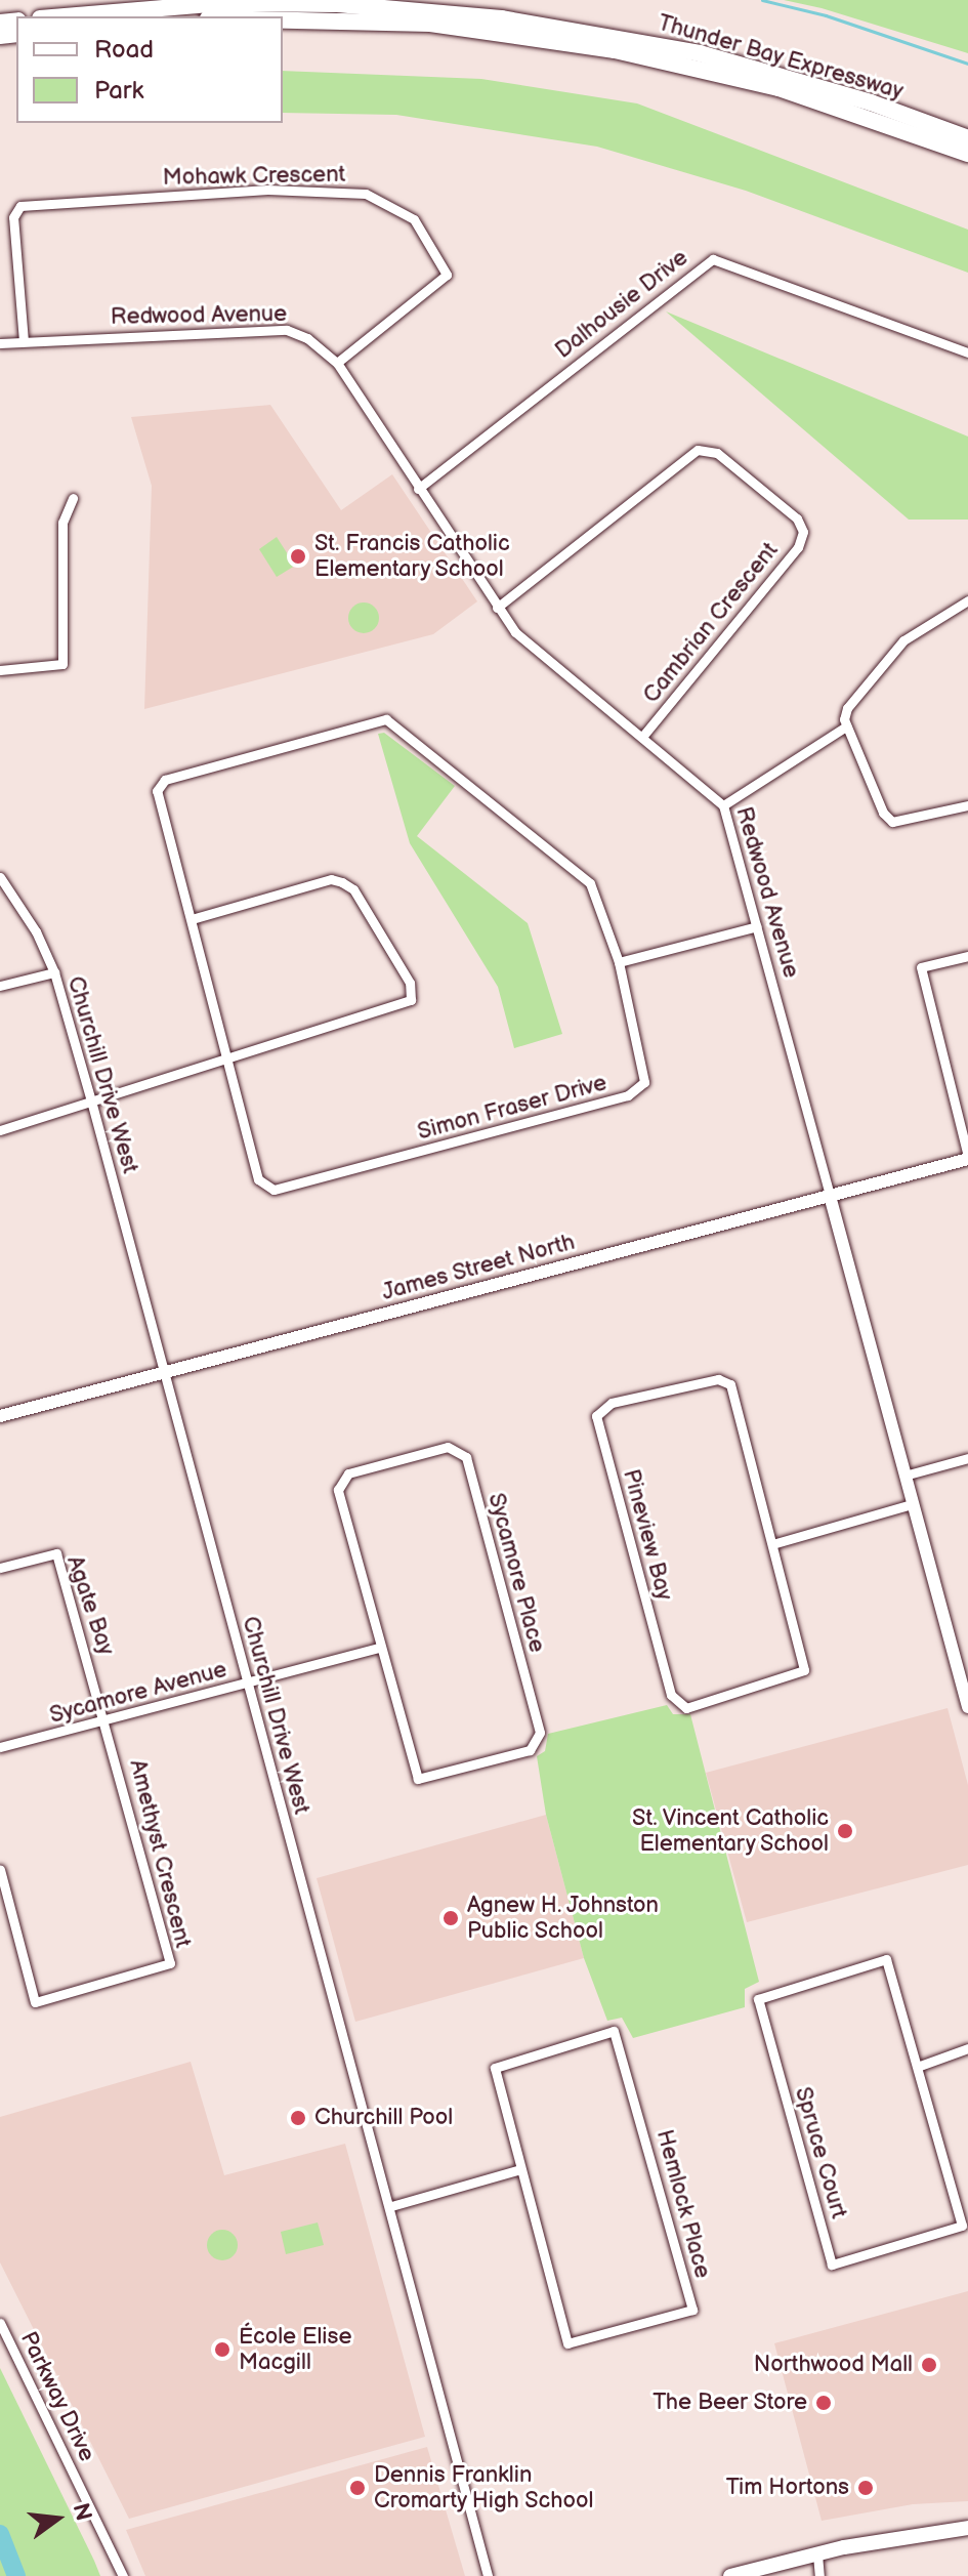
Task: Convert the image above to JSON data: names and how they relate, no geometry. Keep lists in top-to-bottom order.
{
  "streets": {
    "highway": ["Thunder Bay Expressway"],
    "street": [
      "Mohawk Crescent",
      "Dalhousie Drive",
      "Redwood Avenue",
      "Cambrian Crescent",
      "Churchill Drive West",
      "Simon Fraser Drive",
      "James Street North",
      "Pineview Bay",
      "Sycamore Place",
      "Agate Bay",
      "Sycamore Avenue",
      "Amethyst Crescent",
      "Spruce Court",
      "Hemlock Place",
      "Parkway Drive"
    ]
  },
  "crossings": [
    ["Mohawk Crescent", "Redwood Avenue"],
    ["Dalhousie Drive", "Redwood Avenue"],
    ["Redwood Avenue", "Cambrian Crescent"],
    ["Redwood Avenue", "James Street North"],
    ["Churchill Drive West", "James Street North"],
    ["Churchill Drive West", "Sycamore Avenue"],
    ["Sycamore Place", "Sycamore Avenue"],
    ["Agate Bay", "Sycamore Avenue"],
    ["Agate Bay", "Amethyst Crescent"],
    ["Sycamore Avenue", "Amethyst Crescent"]
  ],
  "places": [
    "St. Francis Catholic Elementary School",
    "St. Vincent Catholic Elementary School",
    "Agnew H. Johnston Public School",
    "Churchill Pool",
    "École Elise Macgill",
    "Northwood Mall",
    "The Beer Store",
    "Dennis Franklin Cromarty High School",
    "Tim Hortons"
  ],
  "legend": ["Road", "Park"],
  "north": "right"
}
